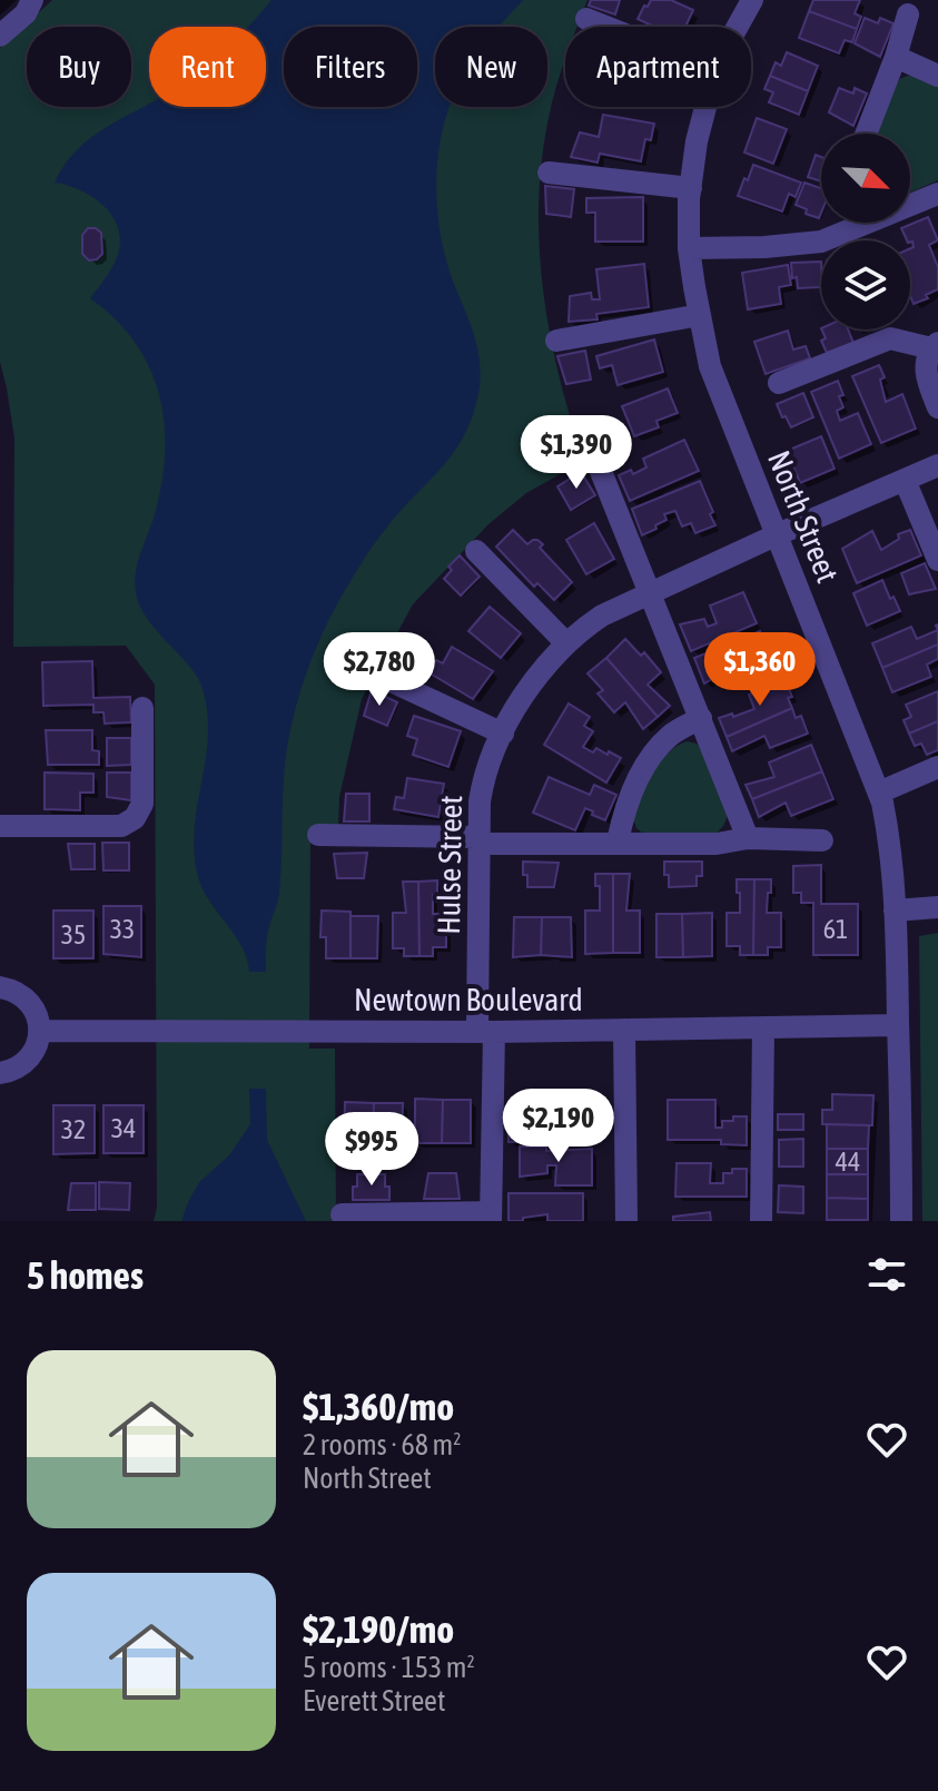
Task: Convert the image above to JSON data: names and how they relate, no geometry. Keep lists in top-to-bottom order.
{
  "streets": {
    "street": ["North Street", "Hulse Street", "Newtown Boulevard"]
  },
  "crossings": [
    ["North Street", "Hulse Street"],
    ["North Street", "Newtown Boulevard"],
    ["Hulse Street", "Newtown Boulevard"]
  ],
  "house_numbers": [
    "33",
    "61",
    "35",
    "34",
    "32",
    "44"
  ],
  "north": "bottom right",
  "page": {
    "chip": [
      "Buy",
      "Rent",
      "Filters",
      "New",
      "Apartment"
    ],
    "price": [
      "$1,390",
      "$2,780",
      "$1,360",
      "$2,190",
      "$995"
    ],
    "heading": "5 homes",
    "list": [
      {
        "name": "$1,360/mo",
        "note": "2 rooms · 68 m² · North Street"
      },
      {
        "name": "$2,190/mo",
        "note": "5 rooms · 153 m² · Everett Street"
      }
    ]
  }
}
